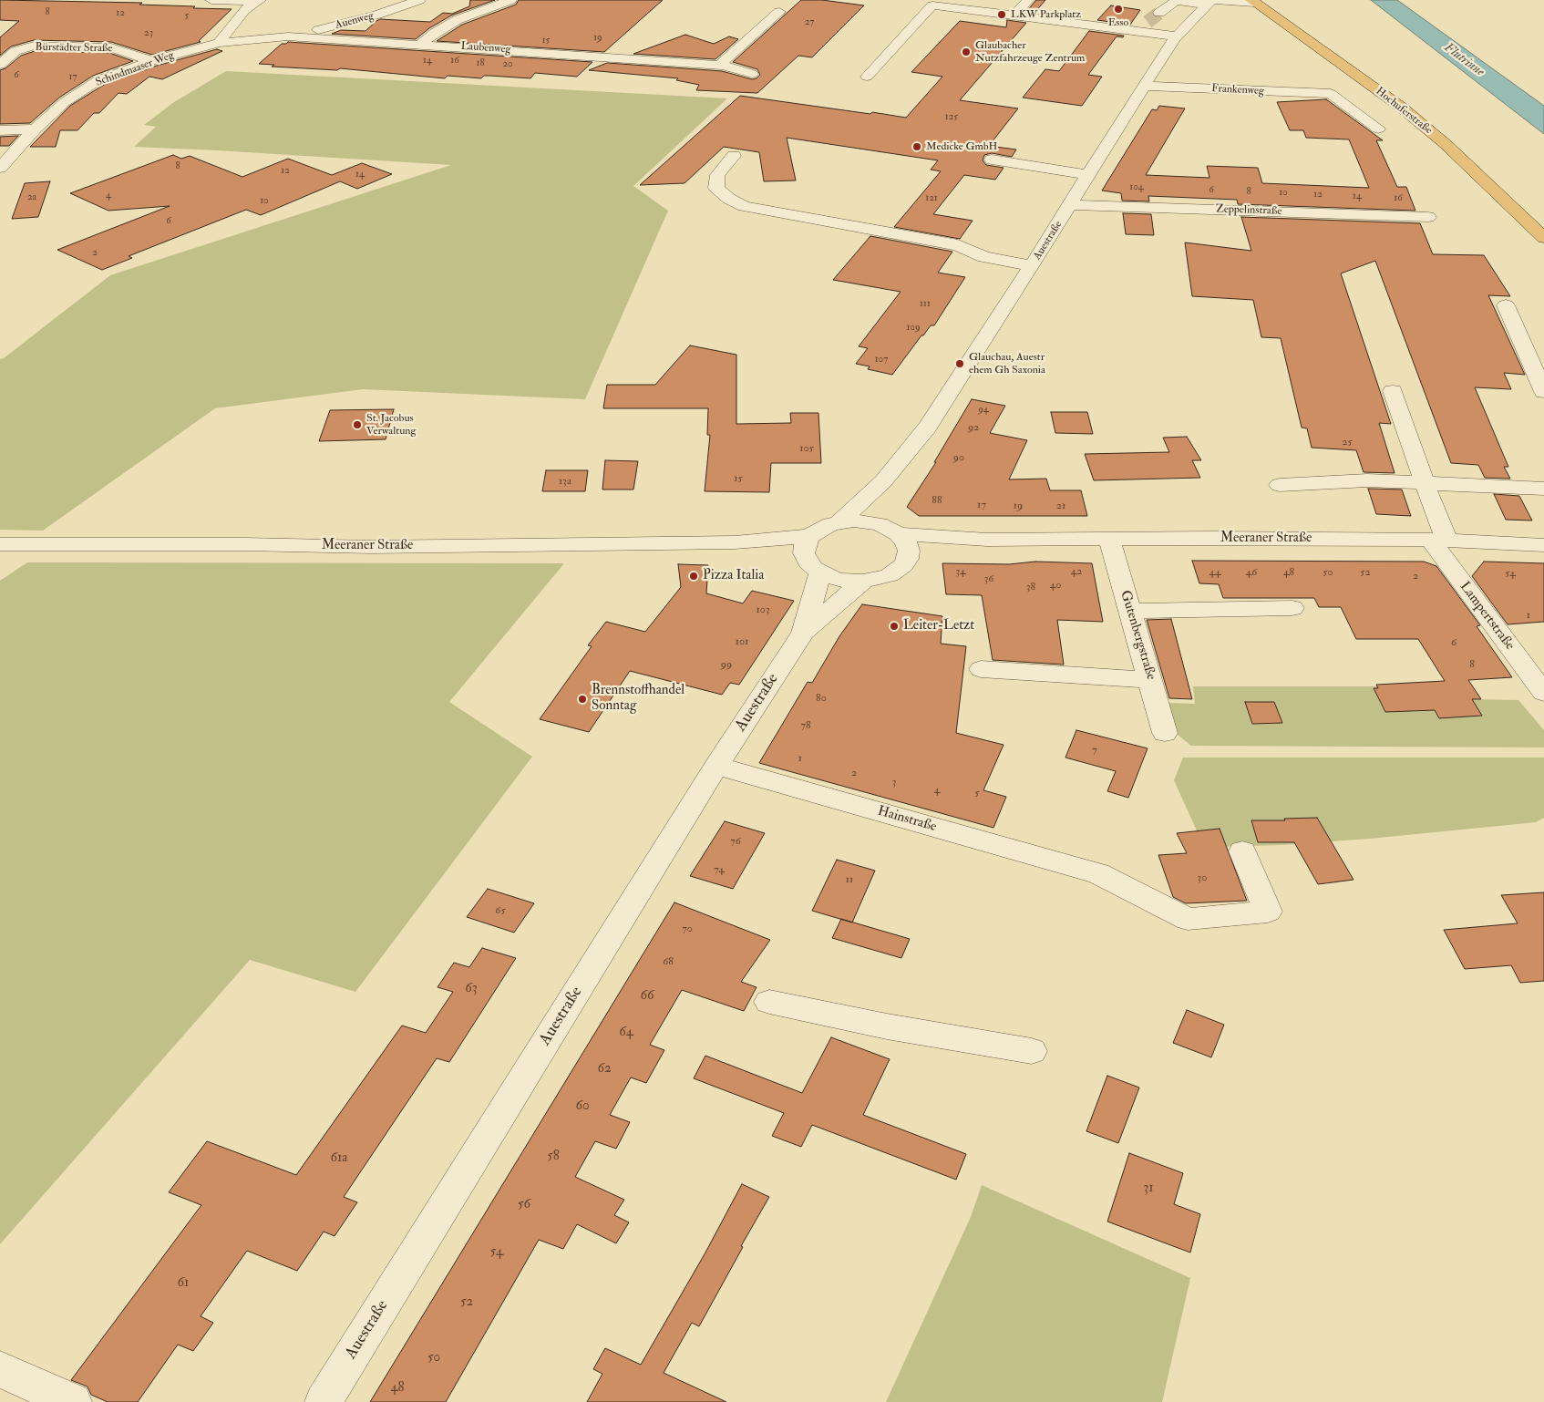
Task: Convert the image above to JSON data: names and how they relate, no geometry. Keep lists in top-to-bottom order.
{
  "streets": {
    "main road": ["Hochuferstraße"],
    "street": [
      "Auenweg",
      "Bürstädter Straße",
      "Laubenweg",
      "Schindmaaser Weg",
      "Frankenweg",
      "Zeppelinstraße",
      "Auestraße",
      "Meeraner Straße",
      "Lampertstraße",
      "Gutenbergstraße",
      "Hainstraße"
    ]
  },
  "crossings": [
    ["Auenweg", "Laubenweg"],
    ["Bürstädter Straße", "Schindmaaser Weg"],
    ["Laubenweg", "Schindmaaser Weg"],
    ["Frankenweg", "Auestraße"],
    ["Zeppelinstraße", "Auestraße"],
    ["Auestraße", "Meeraner Straße"],
    ["Auestraße", "Hainstraße"],
    ["Meeraner Straße", "Lampertstraße"],
    ["Meeraner Straße", "Gutenbergstraße"]
  ],
  "water": ["Flutrinne"],
  "places": [
    "Esso",
    "LKW Parkplatz",
    "Glaubacher Nutzfahrzeuge Zentrum",
    "Medicke GmbH",
    "Glauchau, Auestr ehem Gh Saxonia",
    "St. Jacobus Verwaltung",
    "Pizza Italia",
    "Leiter-Letzt",
    "Brennstoffhandel Sonntag"
  ],
  "house_numbers": [
    "8",
    "12",
    "5",
    "27",
    "23",
    "19",
    "15",
    "14",
    "16",
    "18",
    "20",
    "6",
    "17",
    "125",
    "8",
    "12",
    "14",
    "104",
    "6",
    "8",
    "10",
    "12",
    "4",
    "14",
    "2a",
    "121",
    "16",
    "10",
    "6",
    "2",
    "111",
    "109",
    "107",
    "94",
    "92",
    "25",
    "105",
    "90",
    "15",
    "13a",
    "88",
    "17",
    "19",
    "21",
    "34",
    "42",
    "44",
    "46",
    "48",
    "50",
    "52",
    "54",
    "2",
    "36",
    "40",
    "38",
    "103",
    "1",
    "101",
    "6",
    "99",
    "8",
    "80",
    "78",
    "7",
    "1",
    "2",
    "3",
    "4",
    "5",
    "76",
    "74",
    "30",
    "11",
    "65",
    "70",
    "68",
    "63",
    "66",
    "64",
    "62",
    "60",
    "58",
    "61a",
    "31",
    "56",
    "54",
    "61",
    "52",
    "50",
    "48"
  ]
}
